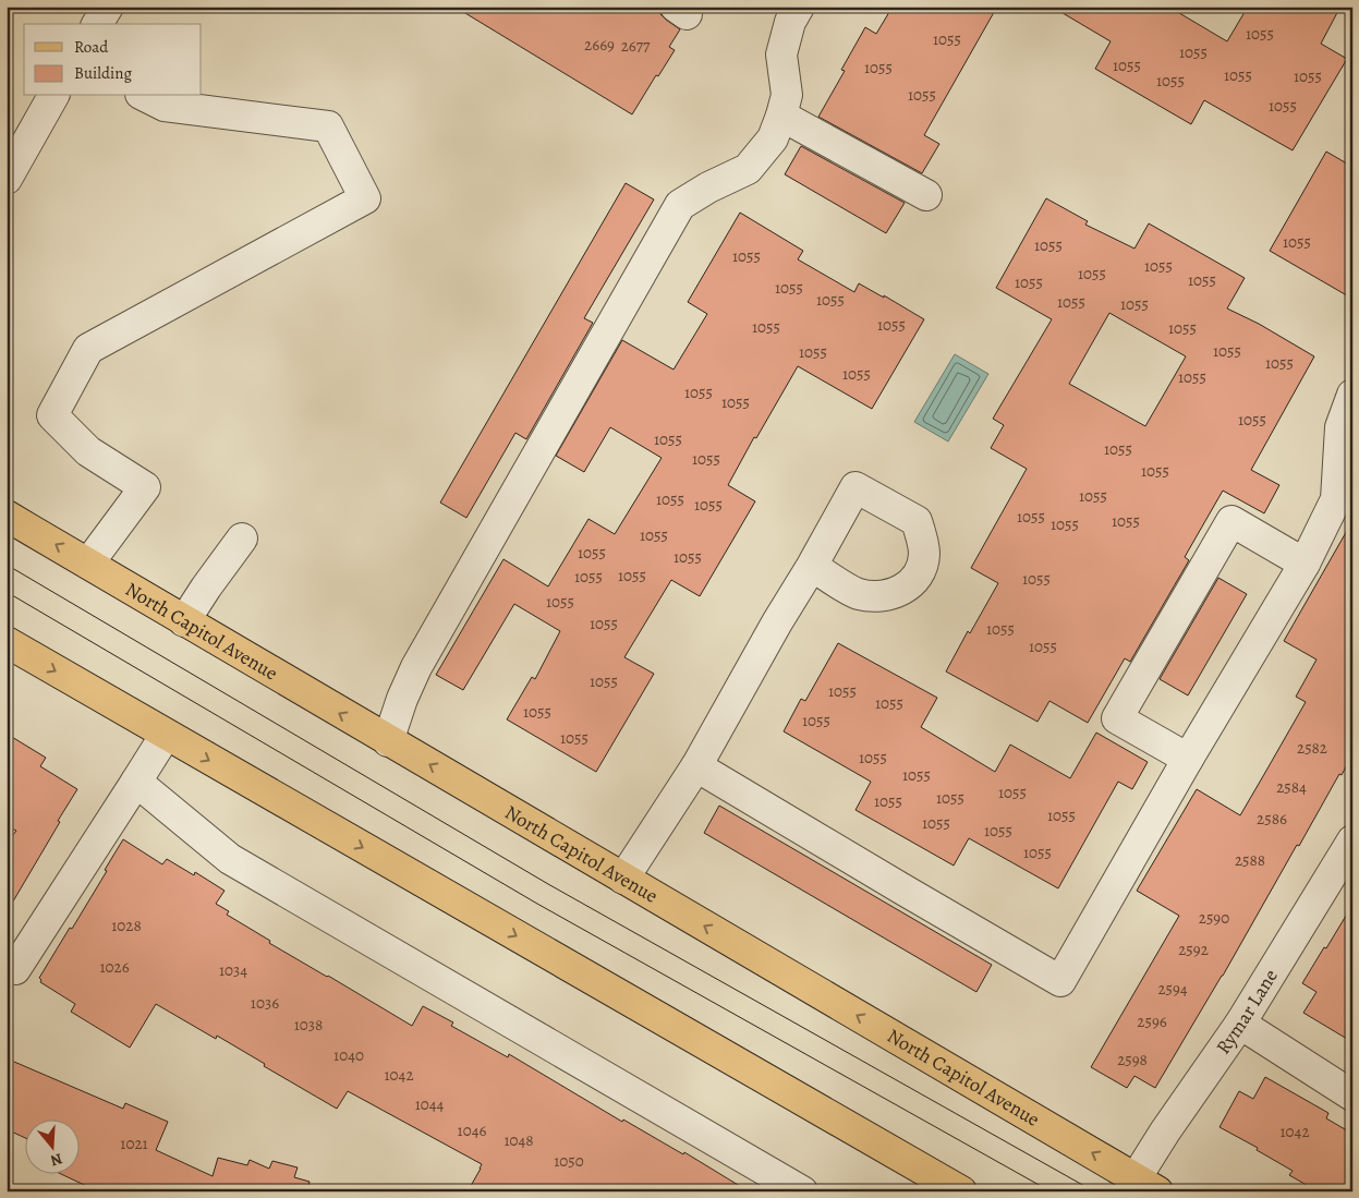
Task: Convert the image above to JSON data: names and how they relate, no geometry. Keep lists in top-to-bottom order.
{
  "streets": {
    "main road": ["North Capitol Avenue"],
    "street": ["Rymar Lane"]
  },
  "crossings": [
    ["North Capitol Avenue", "Rymar Lane"]
  ],
  "house_numbers": [
    "1055",
    "1055",
    "2669",
    "2677",
    "1055",
    "1055",
    "1055",
    "1055",
    "1055",
    "1055",
    "1055",
    "1055",
    "1055",
    "1055",
    "1055",
    "1055",
    "1055",
    "1055",
    "1055",
    "1055",
    "1055",
    "1055",
    "1055",
    "1055",
    "1055",
    "1055",
    "1055",
    "1055",
    "1055",
    "1055",
    "1055",
    "1055",
    "1055",
    "1055",
    "1055",
    "1055",
    "1055",
    "1055",
    "1055",
    "1055",
    "1055",
    "1055",
    "1055",
    "1055",
    "1055",
    "1055",
    "1055",
    "1055",
    "1055",
    "1055",
    "1055",
    "1055",
    "1055",
    "1055",
    "1055",
    "1055",
    "1055",
    "1055",
    "1055",
    "1055",
    "2582",
    "1055",
    "1055",
    "2584",
    "1055",
    "1055",
    "1055",
    "1055",
    "2586",
    "1055",
    "1055",
    "1055",
    "2588",
    "2590",
    "1028",
    "2592",
    "1026",
    "1034",
    "2594",
    "1036",
    "2596",
    "1038",
    "1040",
    "2598",
    "1042",
    "1044",
    "1046",
    "1042",
    "1048",
    "1021",
    "1050"
  ],
  "legend": ["Road", "Building"],
  "north": "bottom"
}
